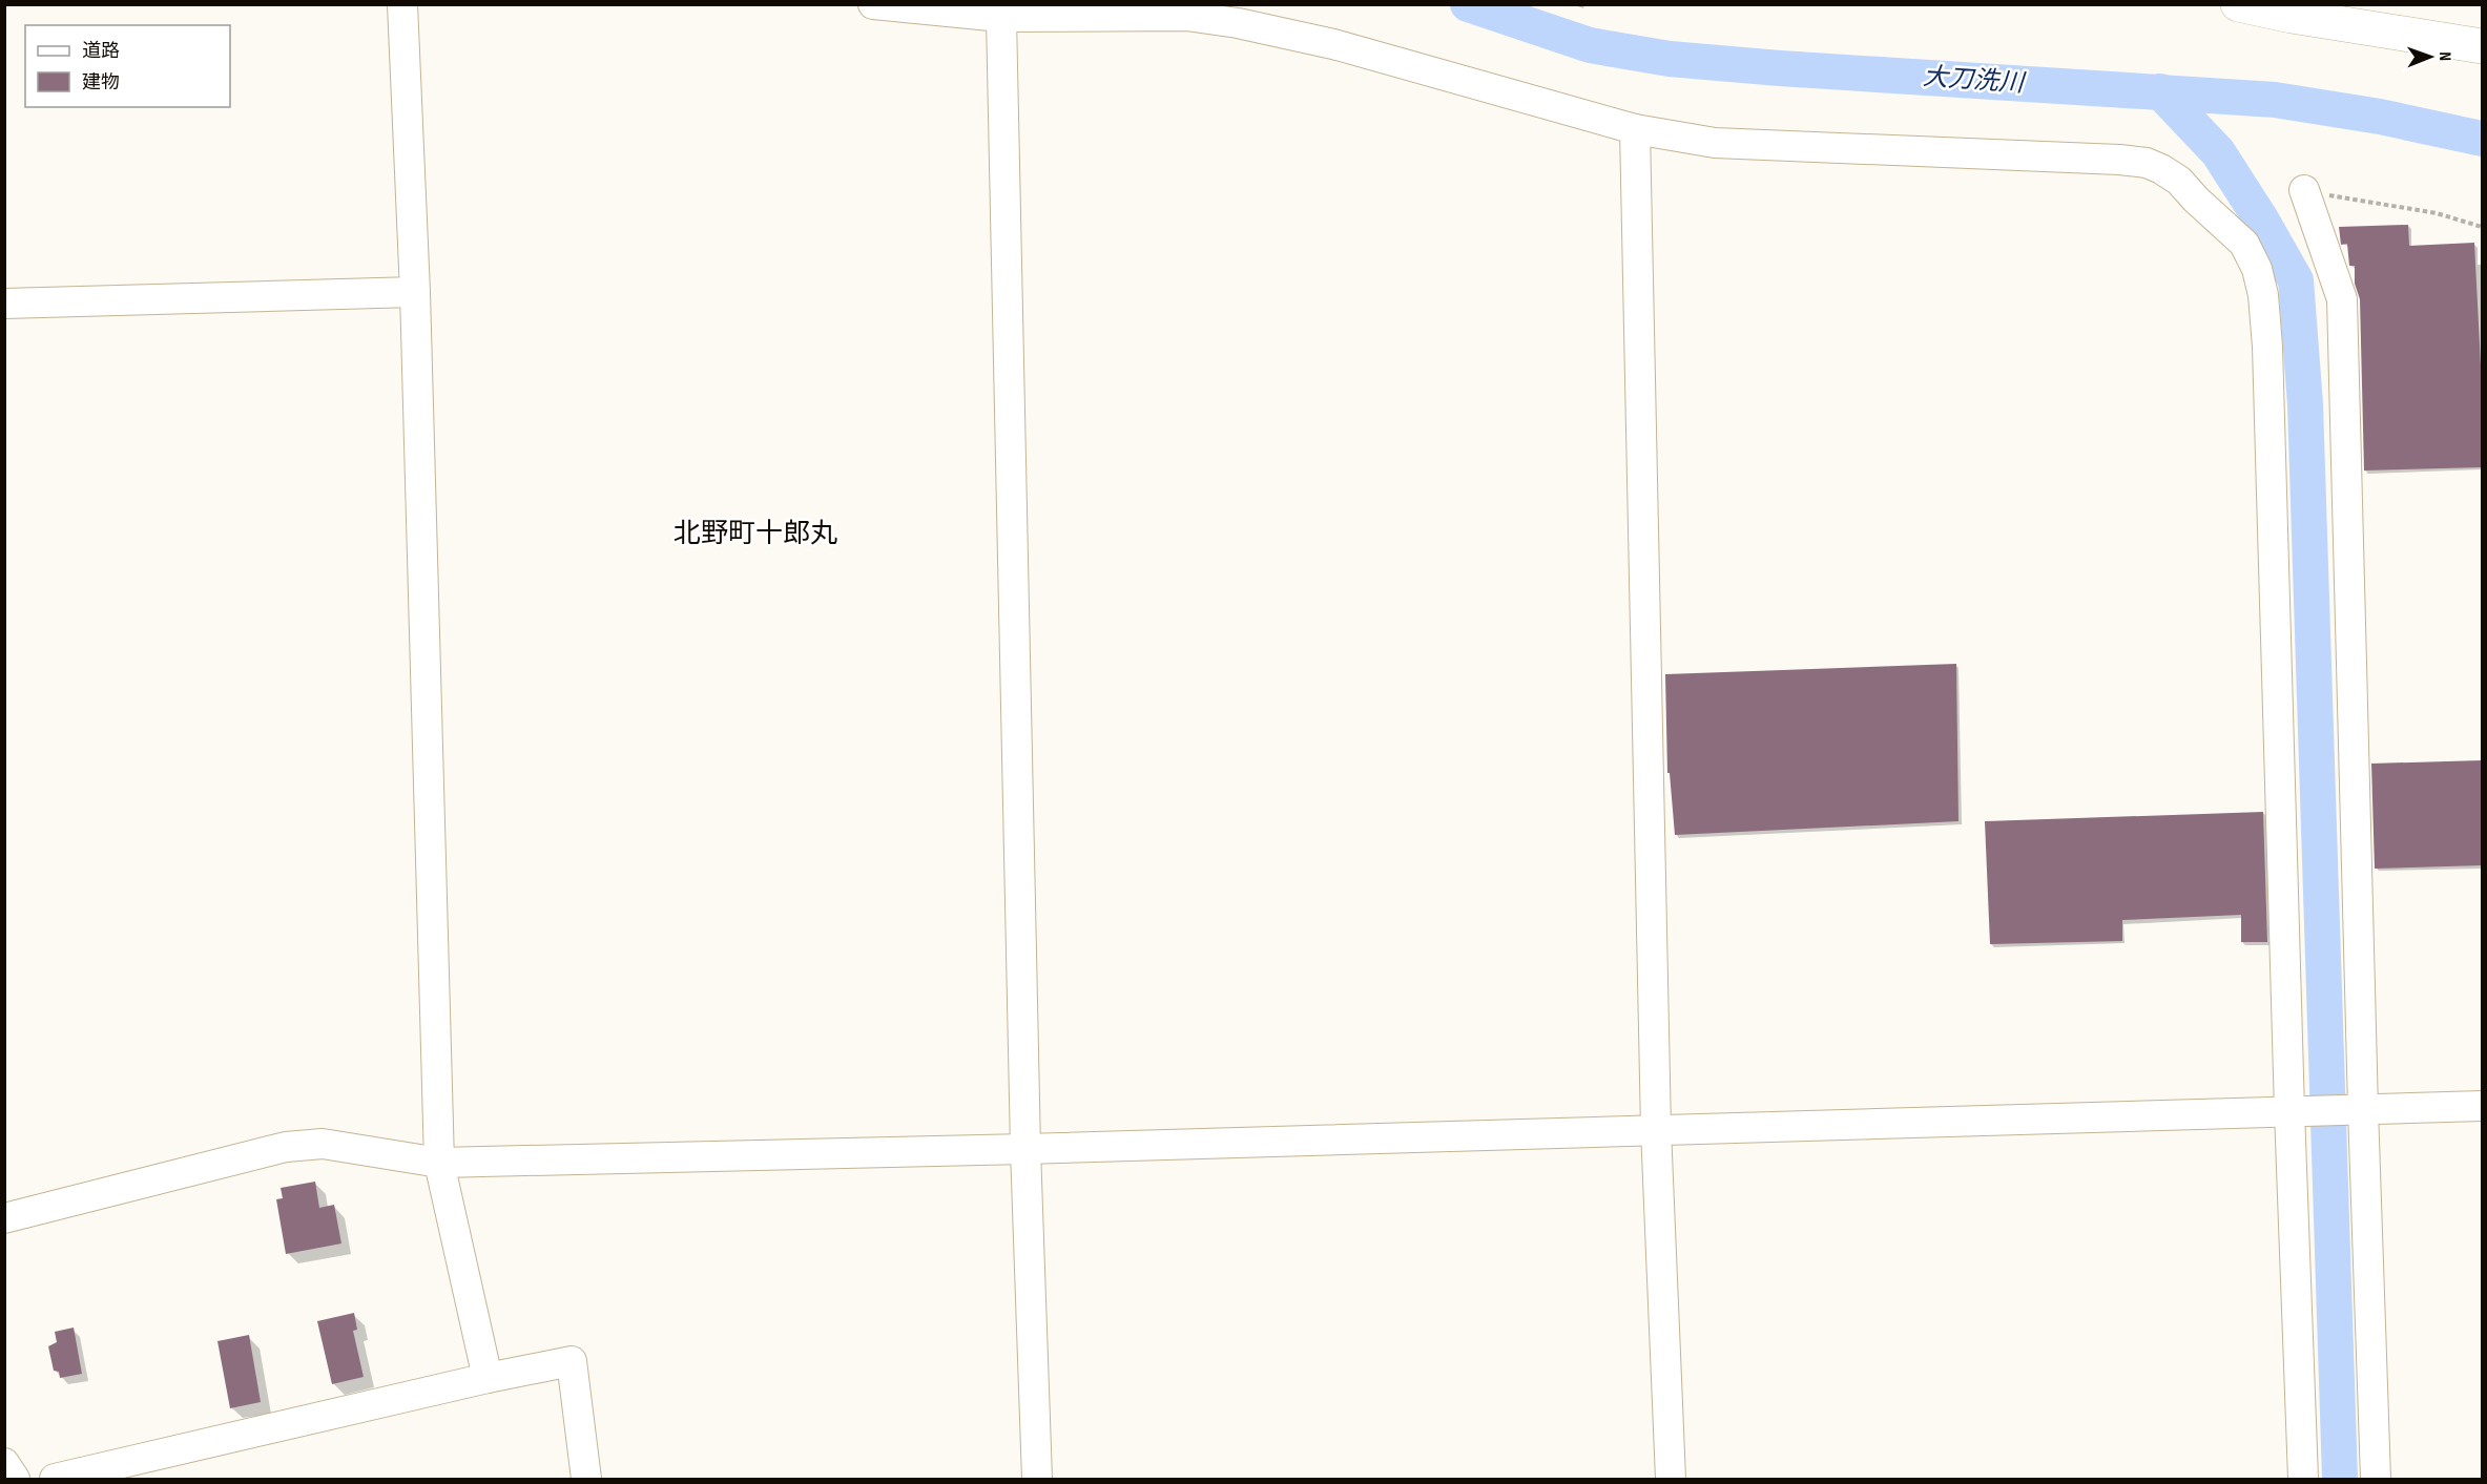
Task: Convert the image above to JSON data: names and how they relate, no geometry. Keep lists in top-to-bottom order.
{
  "districts": ["北野町十郎丸"],
  "water": ["大刀洗川"],
  "legend": ["道路", "建物"],
  "north": "right"
}
